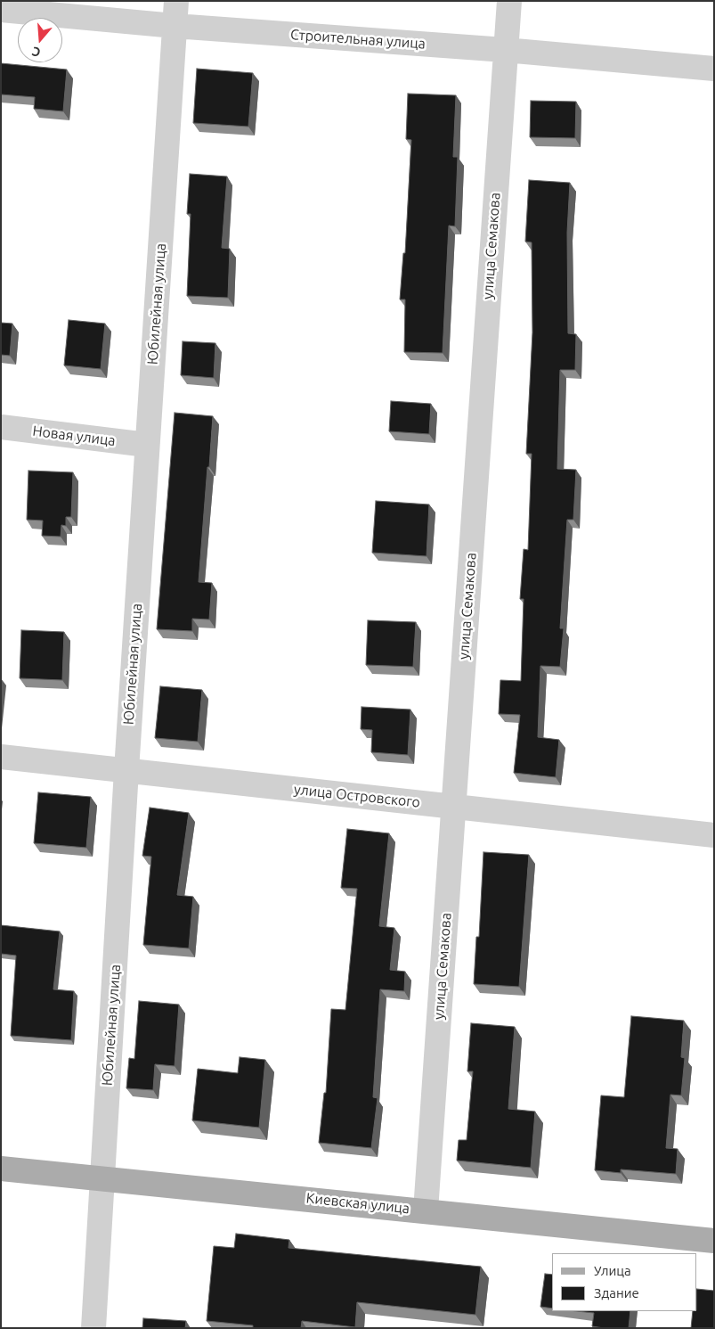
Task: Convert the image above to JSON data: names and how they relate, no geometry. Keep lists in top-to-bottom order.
{
  "streets": {
    "main road": ["Киевская улица"],
    "street": [
      "Строительная улица",
      "улица Семакова",
      "Юбилейная улица",
      "Новая улица",
      "улица Островского"
    ]
  },
  "crossings": [
    ["Строительная улица", "улица Семакова"],
    ["Строительная улица", "Юбилейная улица"],
    ["улица Семакова", "улица Островского"],
    ["улица Семакова", "Киевская улица"],
    ["Юбилейная улица", "Новая улица"],
    ["Юбилейная улица", "улица Островского"],
    ["Юбилейная улица", "Киевская улица"]
  ],
  "legend": ["Улица", "Здание"],
  "north": "bottom"
}
